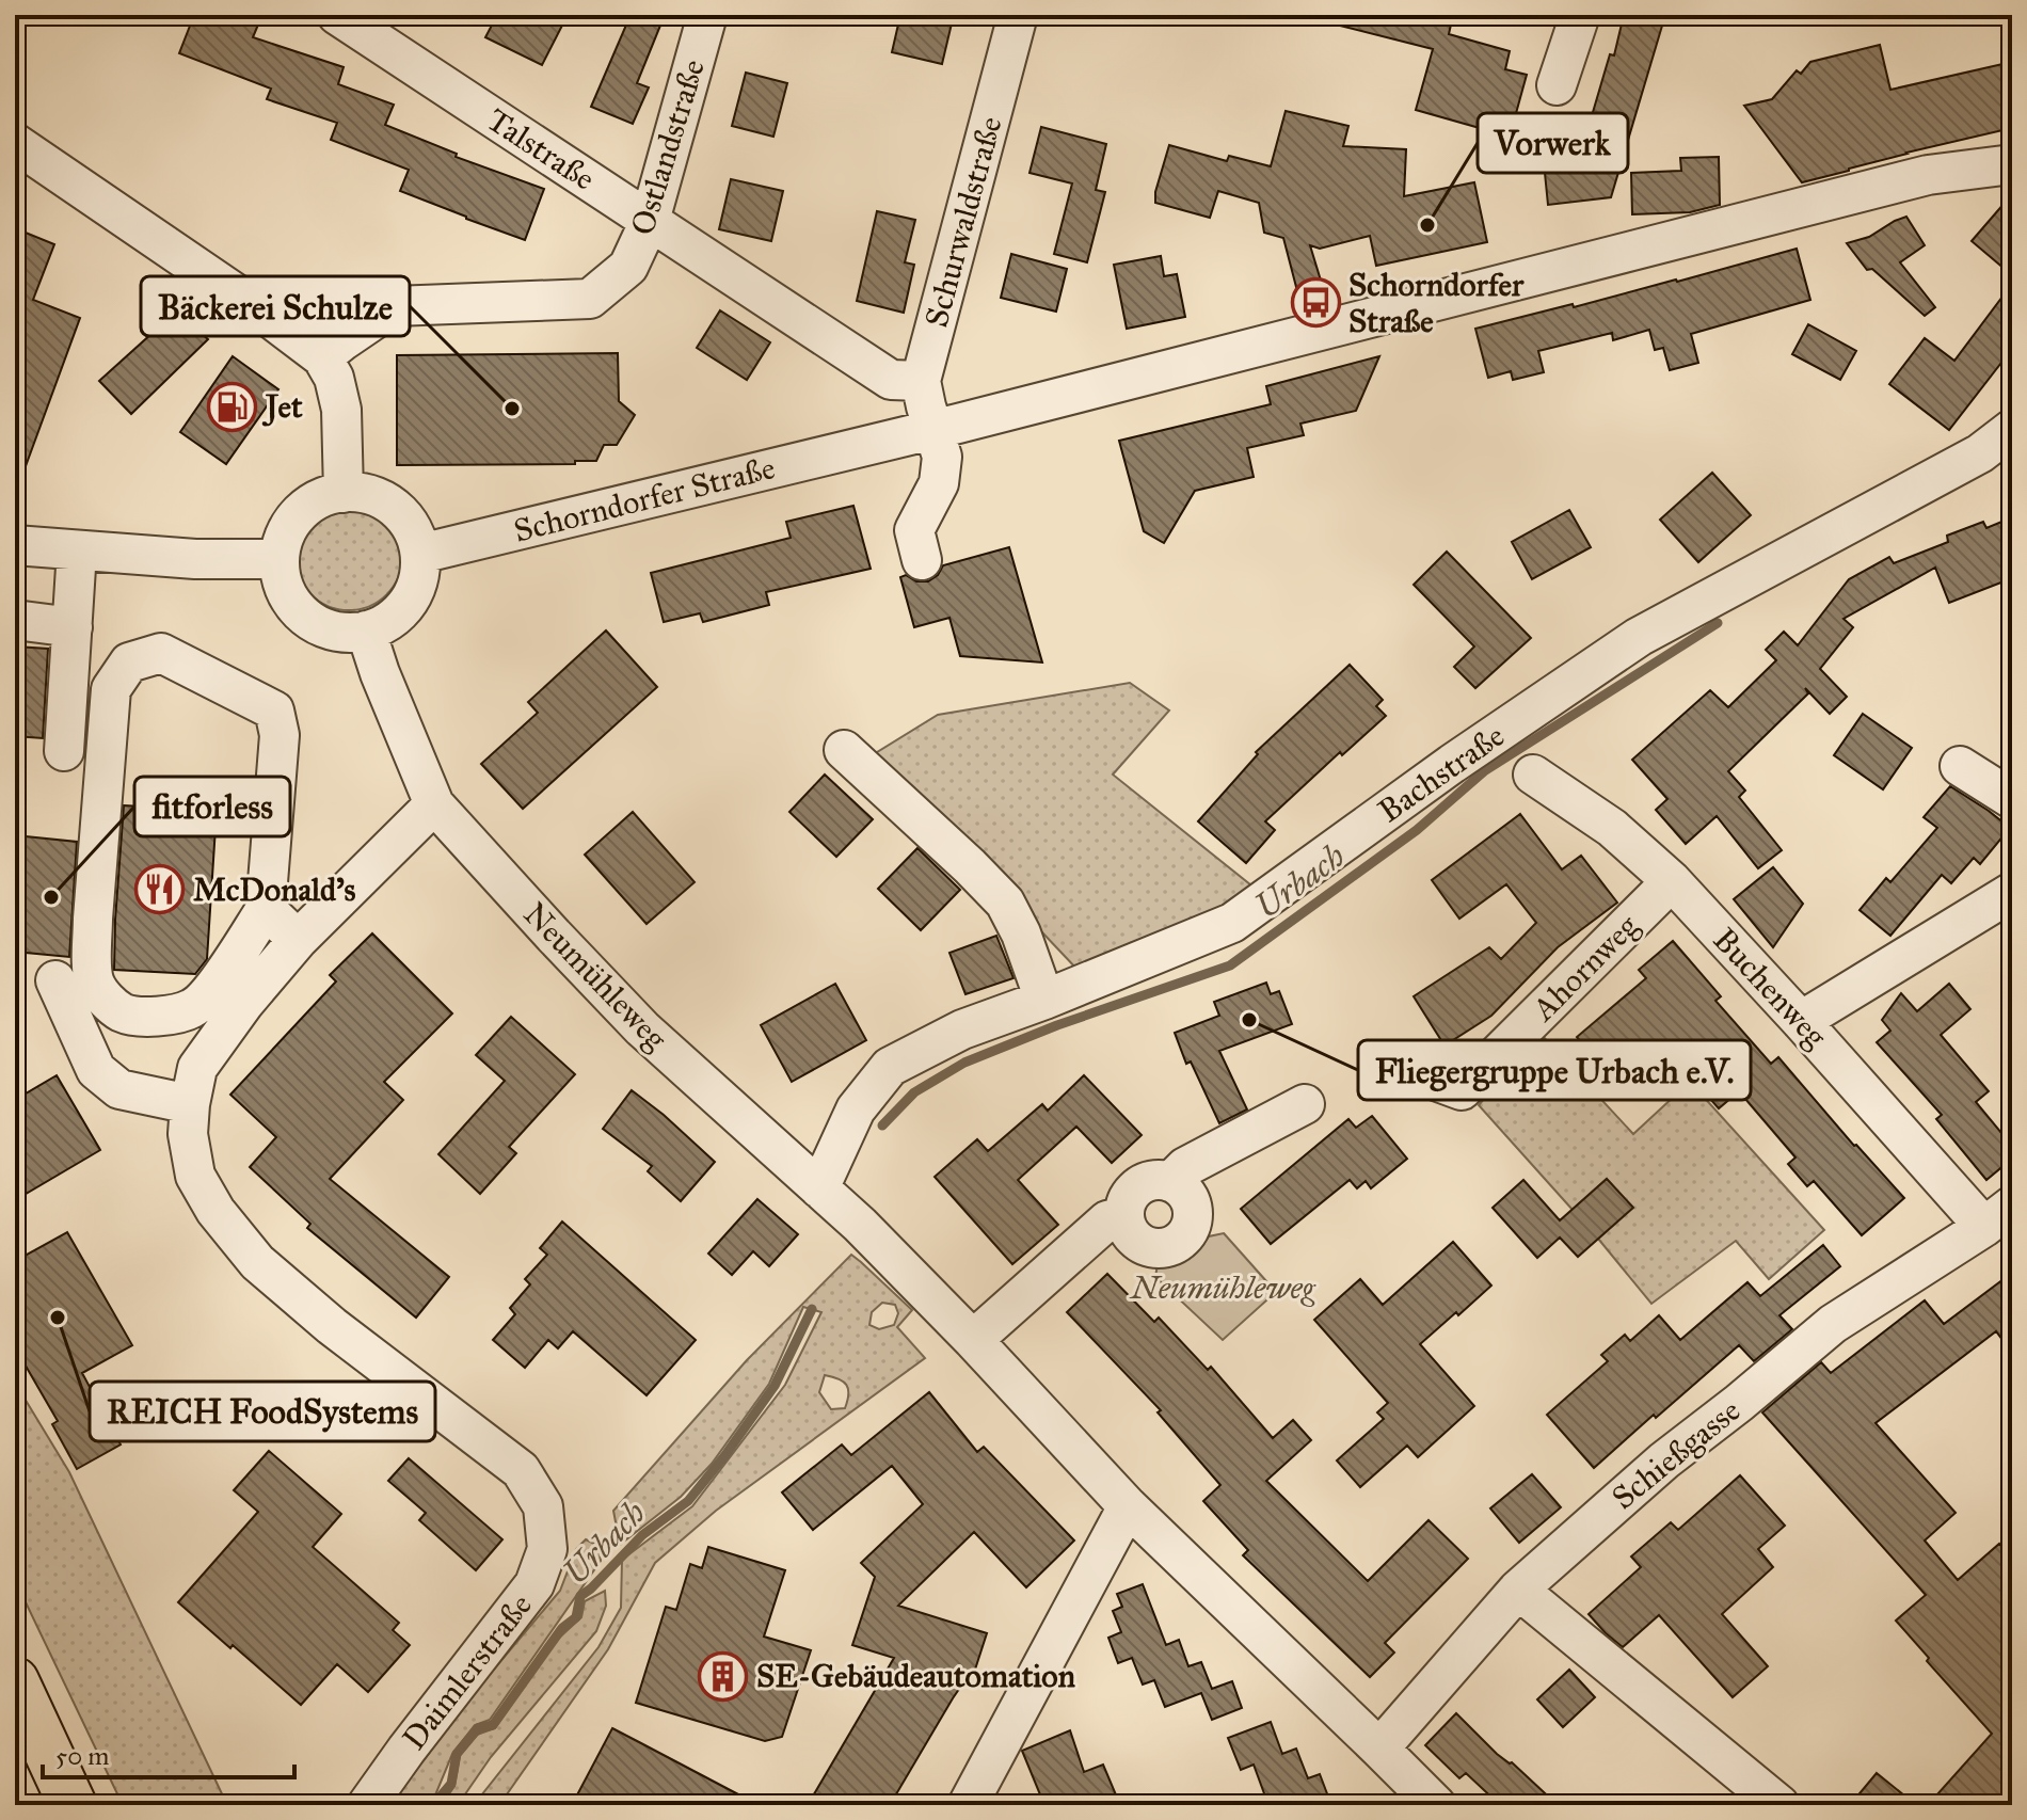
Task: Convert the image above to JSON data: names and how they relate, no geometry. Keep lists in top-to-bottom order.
{
  "streets": {
    "street": [
      "Ostlandstraße",
      "Talstraße",
      "Schurwaldstraße",
      "Schorndorfer Straße",
      "Bachstraße",
      "Ahornweg",
      "Neumühleweg",
      "Buchenweg",
      "Schießgasse",
      "Daimlerstraße"
    ]
  },
  "crossings": [
    ["Ostlandstraße", "Talstraße"],
    ["Talstraße", "Schurwaldstraße"],
    ["Schurwaldstraße", "Schorndorfer Straße"],
    ["Schorndorfer Straße", "Neumühleweg"],
    ["Bachstraße", "Neumühleweg"],
    ["Ahornweg", "Buchenweg"],
    ["Neumühleweg", "Schießgasse"],
    ["Neumühleweg", "Daimlerstraße"],
    ["Buchenweg", "Schießgasse"]
  ],
  "water": ["Urbach"],
  "parks": ["Neumühleweg"],
  "places": {
    "other": [
      "Vorwerk",
      "Bäckerei Schulze",
      "fitforless",
      "Fliegergruppe Urbach e.V.",
      "REICH FoodSystems"
    ],
    "bus stop": ["Schorndorfer Straße"],
    "fuel station": ["Jet"],
    "restaurant": ["McDonald's"],
    "building": ["SE-Gebäudeautomation"]
  },
  "scale_bar": "50 m"
}
